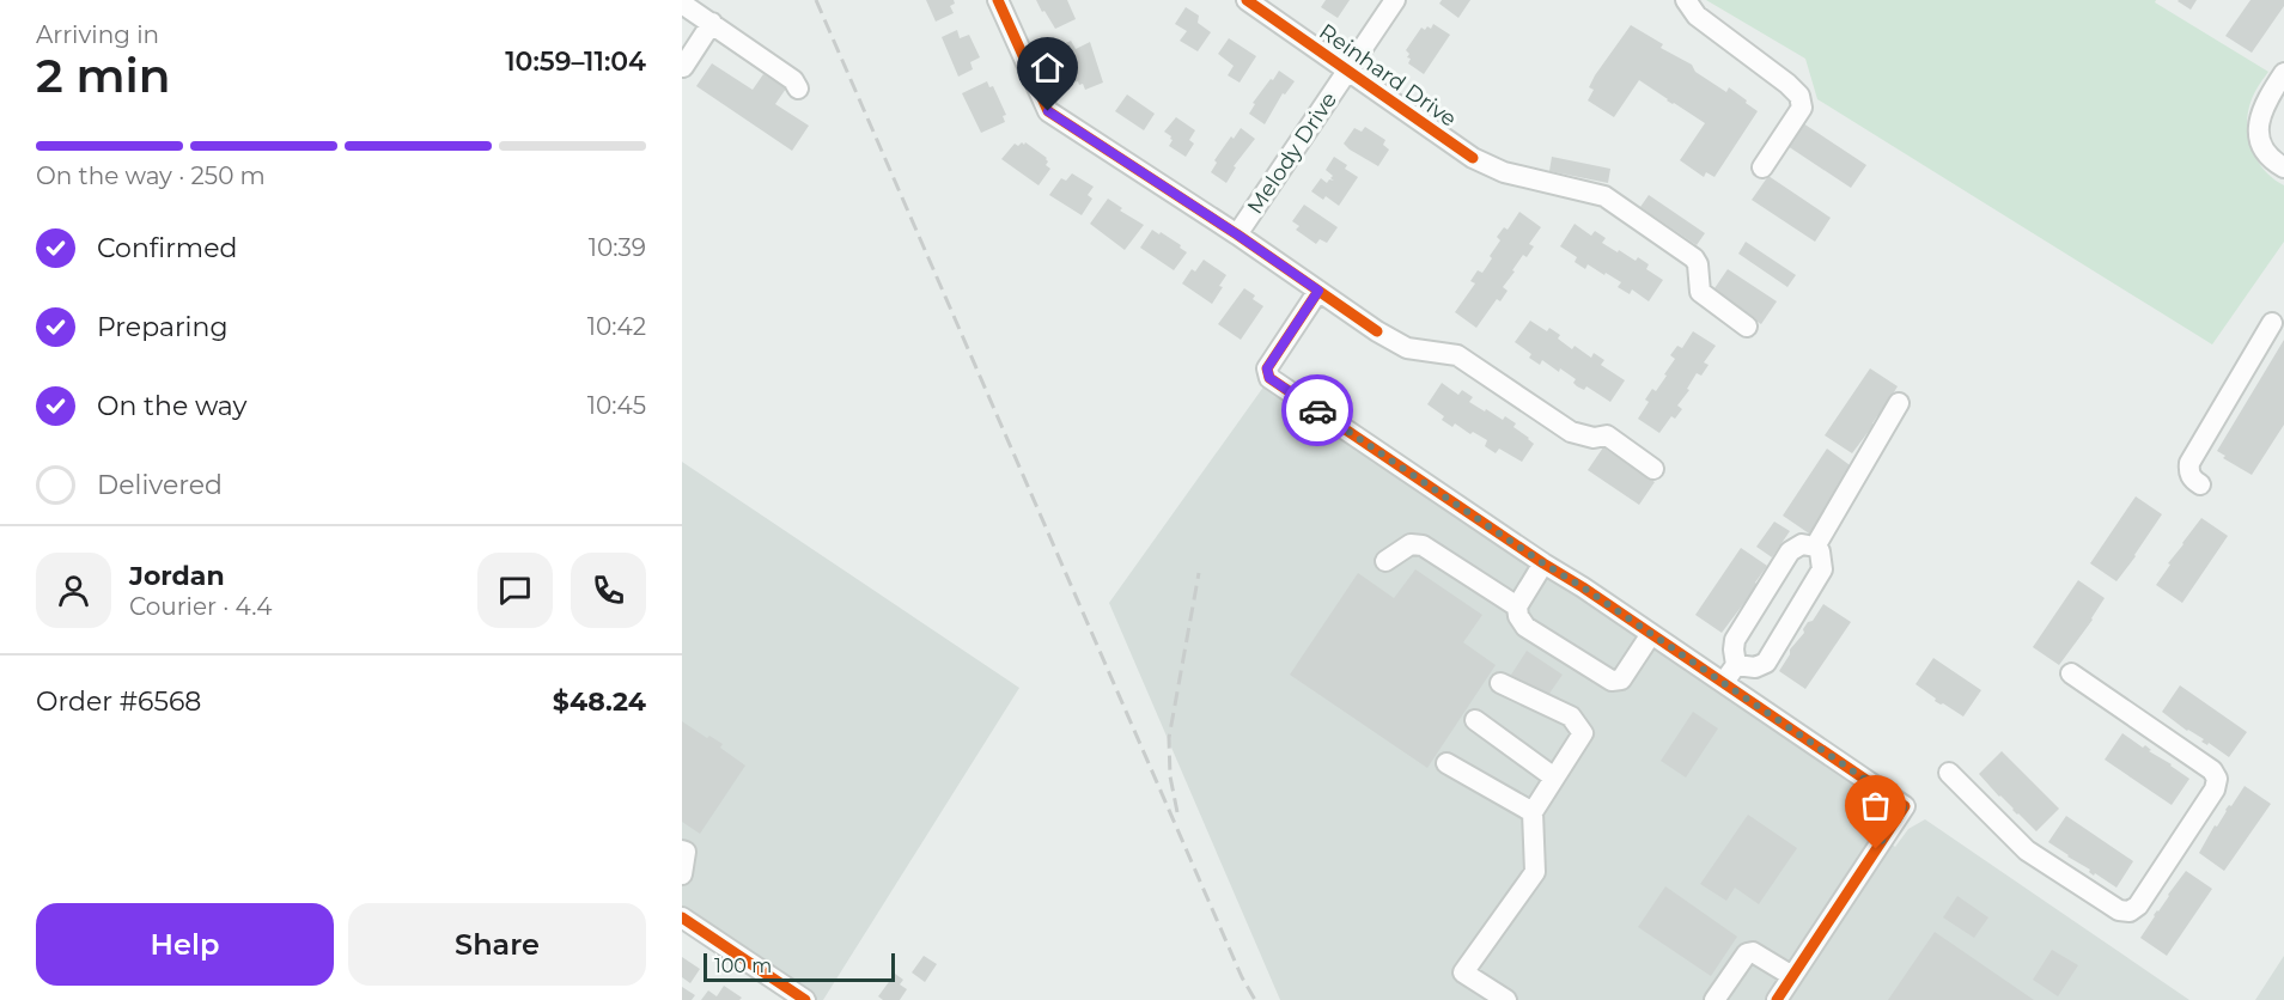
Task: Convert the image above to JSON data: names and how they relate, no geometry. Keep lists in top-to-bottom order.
{
  "streets": {
    "street": ["Reinhard Drive", "Melody Drive"]
  },
  "crossings": [
    ["Reinhard Drive", "Melody Drive"]
  ],
  "scale_bar": "100 m",
  "page": {
    "heading": ["2 min", "Arriving in", "10:59–11:04"],
    "panel": [
      "Jordan",
      "Courier · 4.4",
      "Order #6568",
      "$48.24"
    ],
    "bar": "On the way · 250 m",
    "list": [
      ["Confirmed", "10:39"],
      ["Preparing", "10:42"],
      ["On the way", "10:45"],
      "Delivered"
    ],
    "buttons": ["Help", "Share"],
    "scale": "100 m"
  }
}
